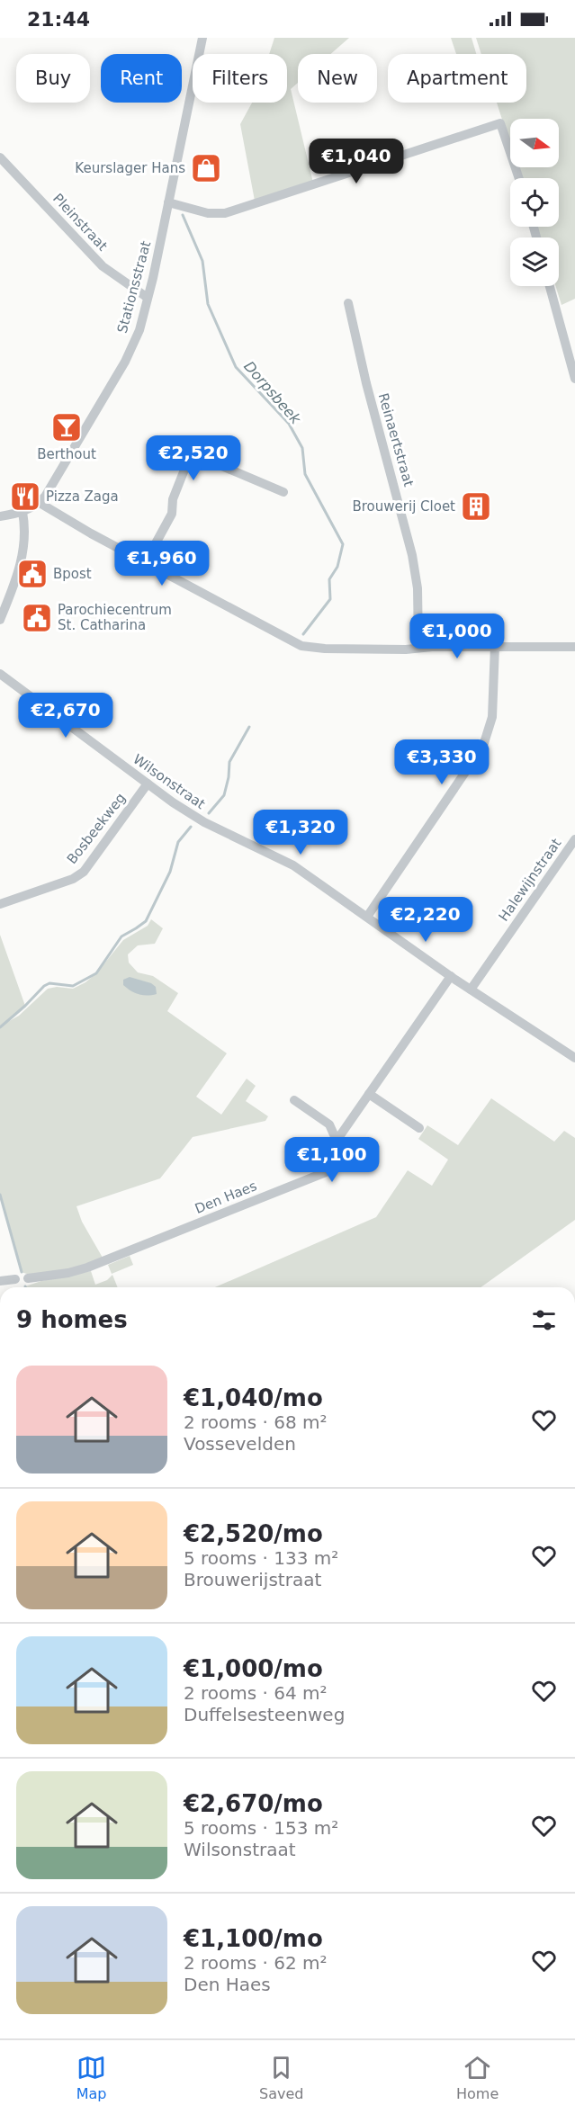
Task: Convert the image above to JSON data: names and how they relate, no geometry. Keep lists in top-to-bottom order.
{
  "streets": {
    "street": [
      "Pleinstraat",
      "Stationsstraat",
      "Reinaertstraat",
      "Wilsonstraat",
      "Bosbeekweg",
      "Halewijnstraat",
      "Den Haes"
    ]
  },
  "crossings": [
    ["Pleinstraat", "Stationsstraat"],
    ["Wilsonstraat", "Bosbeekweg"],
    ["Wilsonstraat", "Halewijnstraat"],
    ["Wilsonstraat", "Den Haes"]
  ],
  "water": ["Dorpsbeek"],
  "places": {
    "shop": ["Keurslager Hans"],
    "bar": ["Berthout"],
    "restaurant": ["Pizza Zaga"],
    "building": ["Brouwerij Cloet"],
    "public building": ["Bpost", "Parochiecentrum St. Catharina"]
  },
  "north": "right",
  "page": {
    "status": "21:44",
    "chip": [
      "Buy",
      "Rent",
      "Filters",
      "New",
      "Apartment"
    ],
    "price": [
      "€1,040",
      "€2,520",
      "€1,960",
      "€1,000",
      "€2,670",
      "€3,330",
      "€1,320",
      "€2,220",
      "€1,100"
    ],
    "heading": "9 homes",
    "list": [
      {
        "name": "€1,040/mo",
        "note": "2 rooms · 68 m² · Vossevelden"
      },
      {
        "name": "€2,520/mo",
        "note": "5 rooms · 133 m² · Brouwerijstraat"
      },
      {
        "name": "€1,000/mo",
        "note": "2 rooms · 64 m² · Duffelsesteenweg"
      },
      {
        "name": "€2,670/mo",
        "note": "5 rooms · 153 m² · Wilsonstraat"
      },
      {
        "name": "€1,100/mo",
        "note": "2 rooms · 62 m² · Den Haes"
      }
    ],
    "tabs": ["Map", "Saved", "Home"]
  }
}
